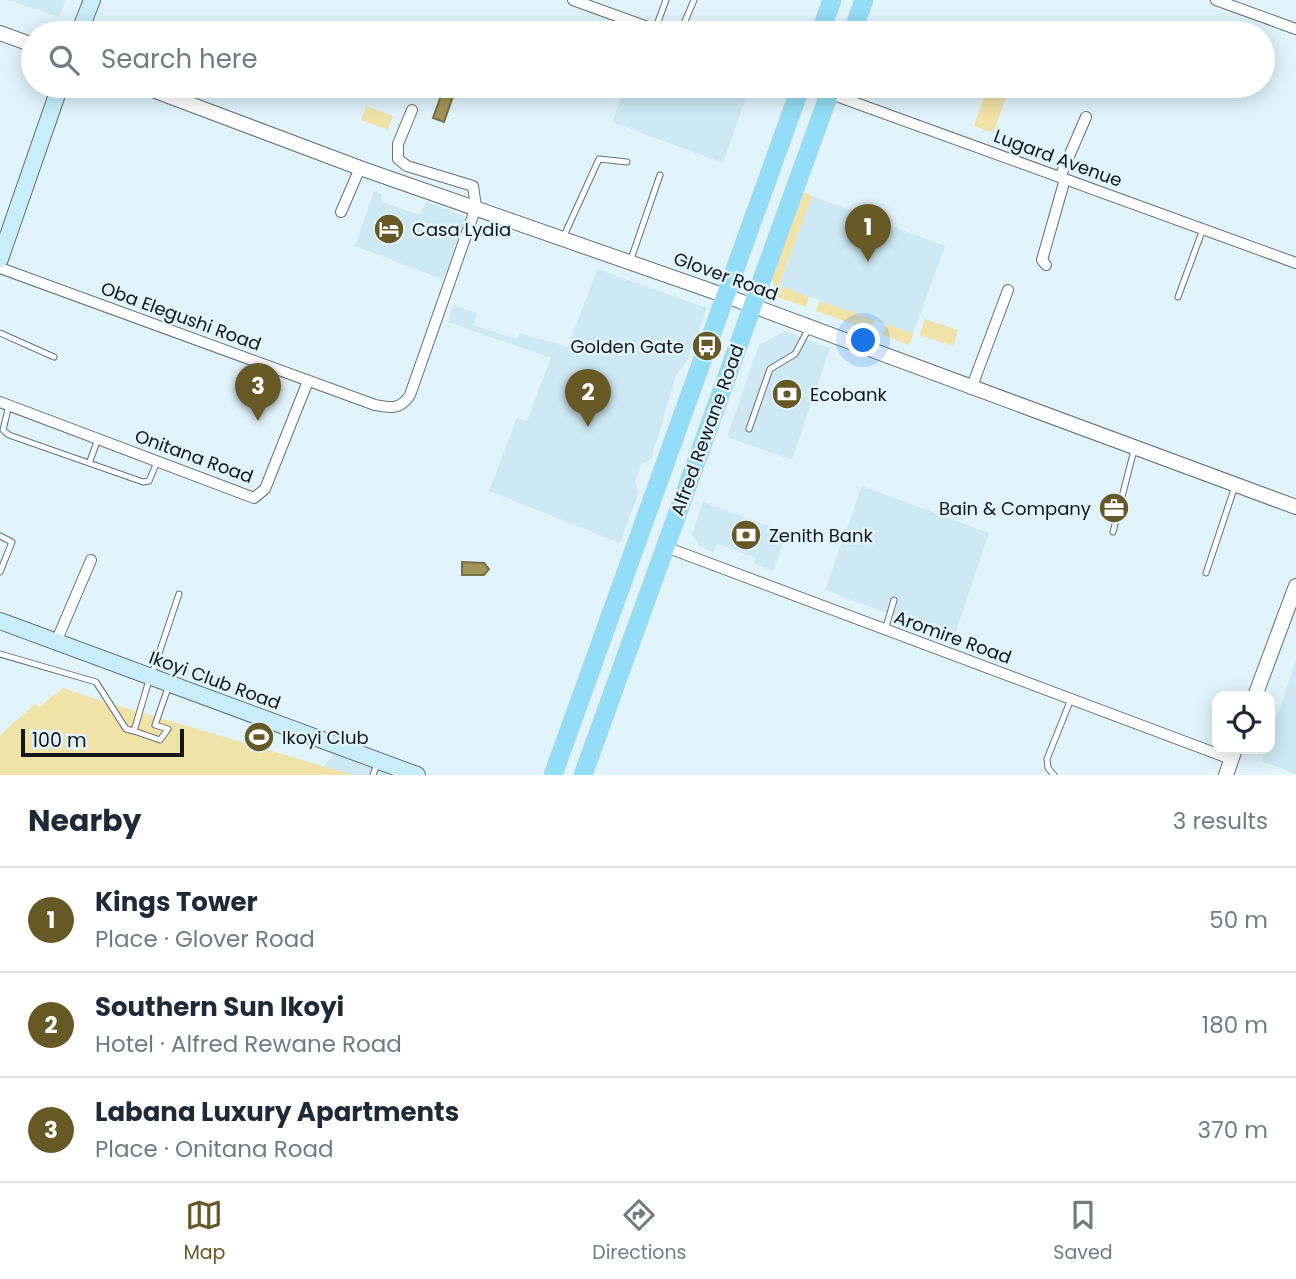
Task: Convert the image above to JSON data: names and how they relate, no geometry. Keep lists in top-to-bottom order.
{
  "streets": {
    "main road": ["Alfred Rewane Road", "Ikoyi Club Road"],
    "street": [
      "Lugard Avenue",
      "Glover Road",
      "Oba Elegushi Road",
      "Onitana Road",
      "Aromire Road"
    ]
  },
  "crossings": [
    ["Glover Road", "Oba Elegushi Road"],
    ["Glover Road", "Alfred Rewane Road"],
    ["Oba Elegushi Road", "Onitana Road"],
    ["Alfred Rewane Road", "Aromire Road"]
  ],
  "places": {
    "hotel": ["Casa Lydia"],
    "bus stop": ["Golden Gate"],
    "bank": ["Ecobank", "Zenith Bank"],
    "office": ["Bain & Company"],
    "sports": ["Ikoyi Club"]
  },
  "scale_bar": "100 m",
  "page": {
    "search": "Search here",
    "pins": ["1", "3", "2"],
    "scale": "100 m",
    "heading": ["Nearby", "3 results"],
    "list": [
      {
        "mark": "1",
        "name": "Kings Tower",
        "note": "Place · Glover Road",
        "value": "50 m"
      },
      {
        "mark": "2",
        "name": "Southern Sun Ikoyi",
        "note": "Hotel · Alfred Rewane Road",
        "value": "180 m"
      },
      {
        "mark": "3",
        "name": "Labana Luxury Apartments",
        "note": "Place · Onitana Road",
        "value": "370 m"
      }
    ],
    "nav": ["Map", "Directions", "Saved"]
  }
}
